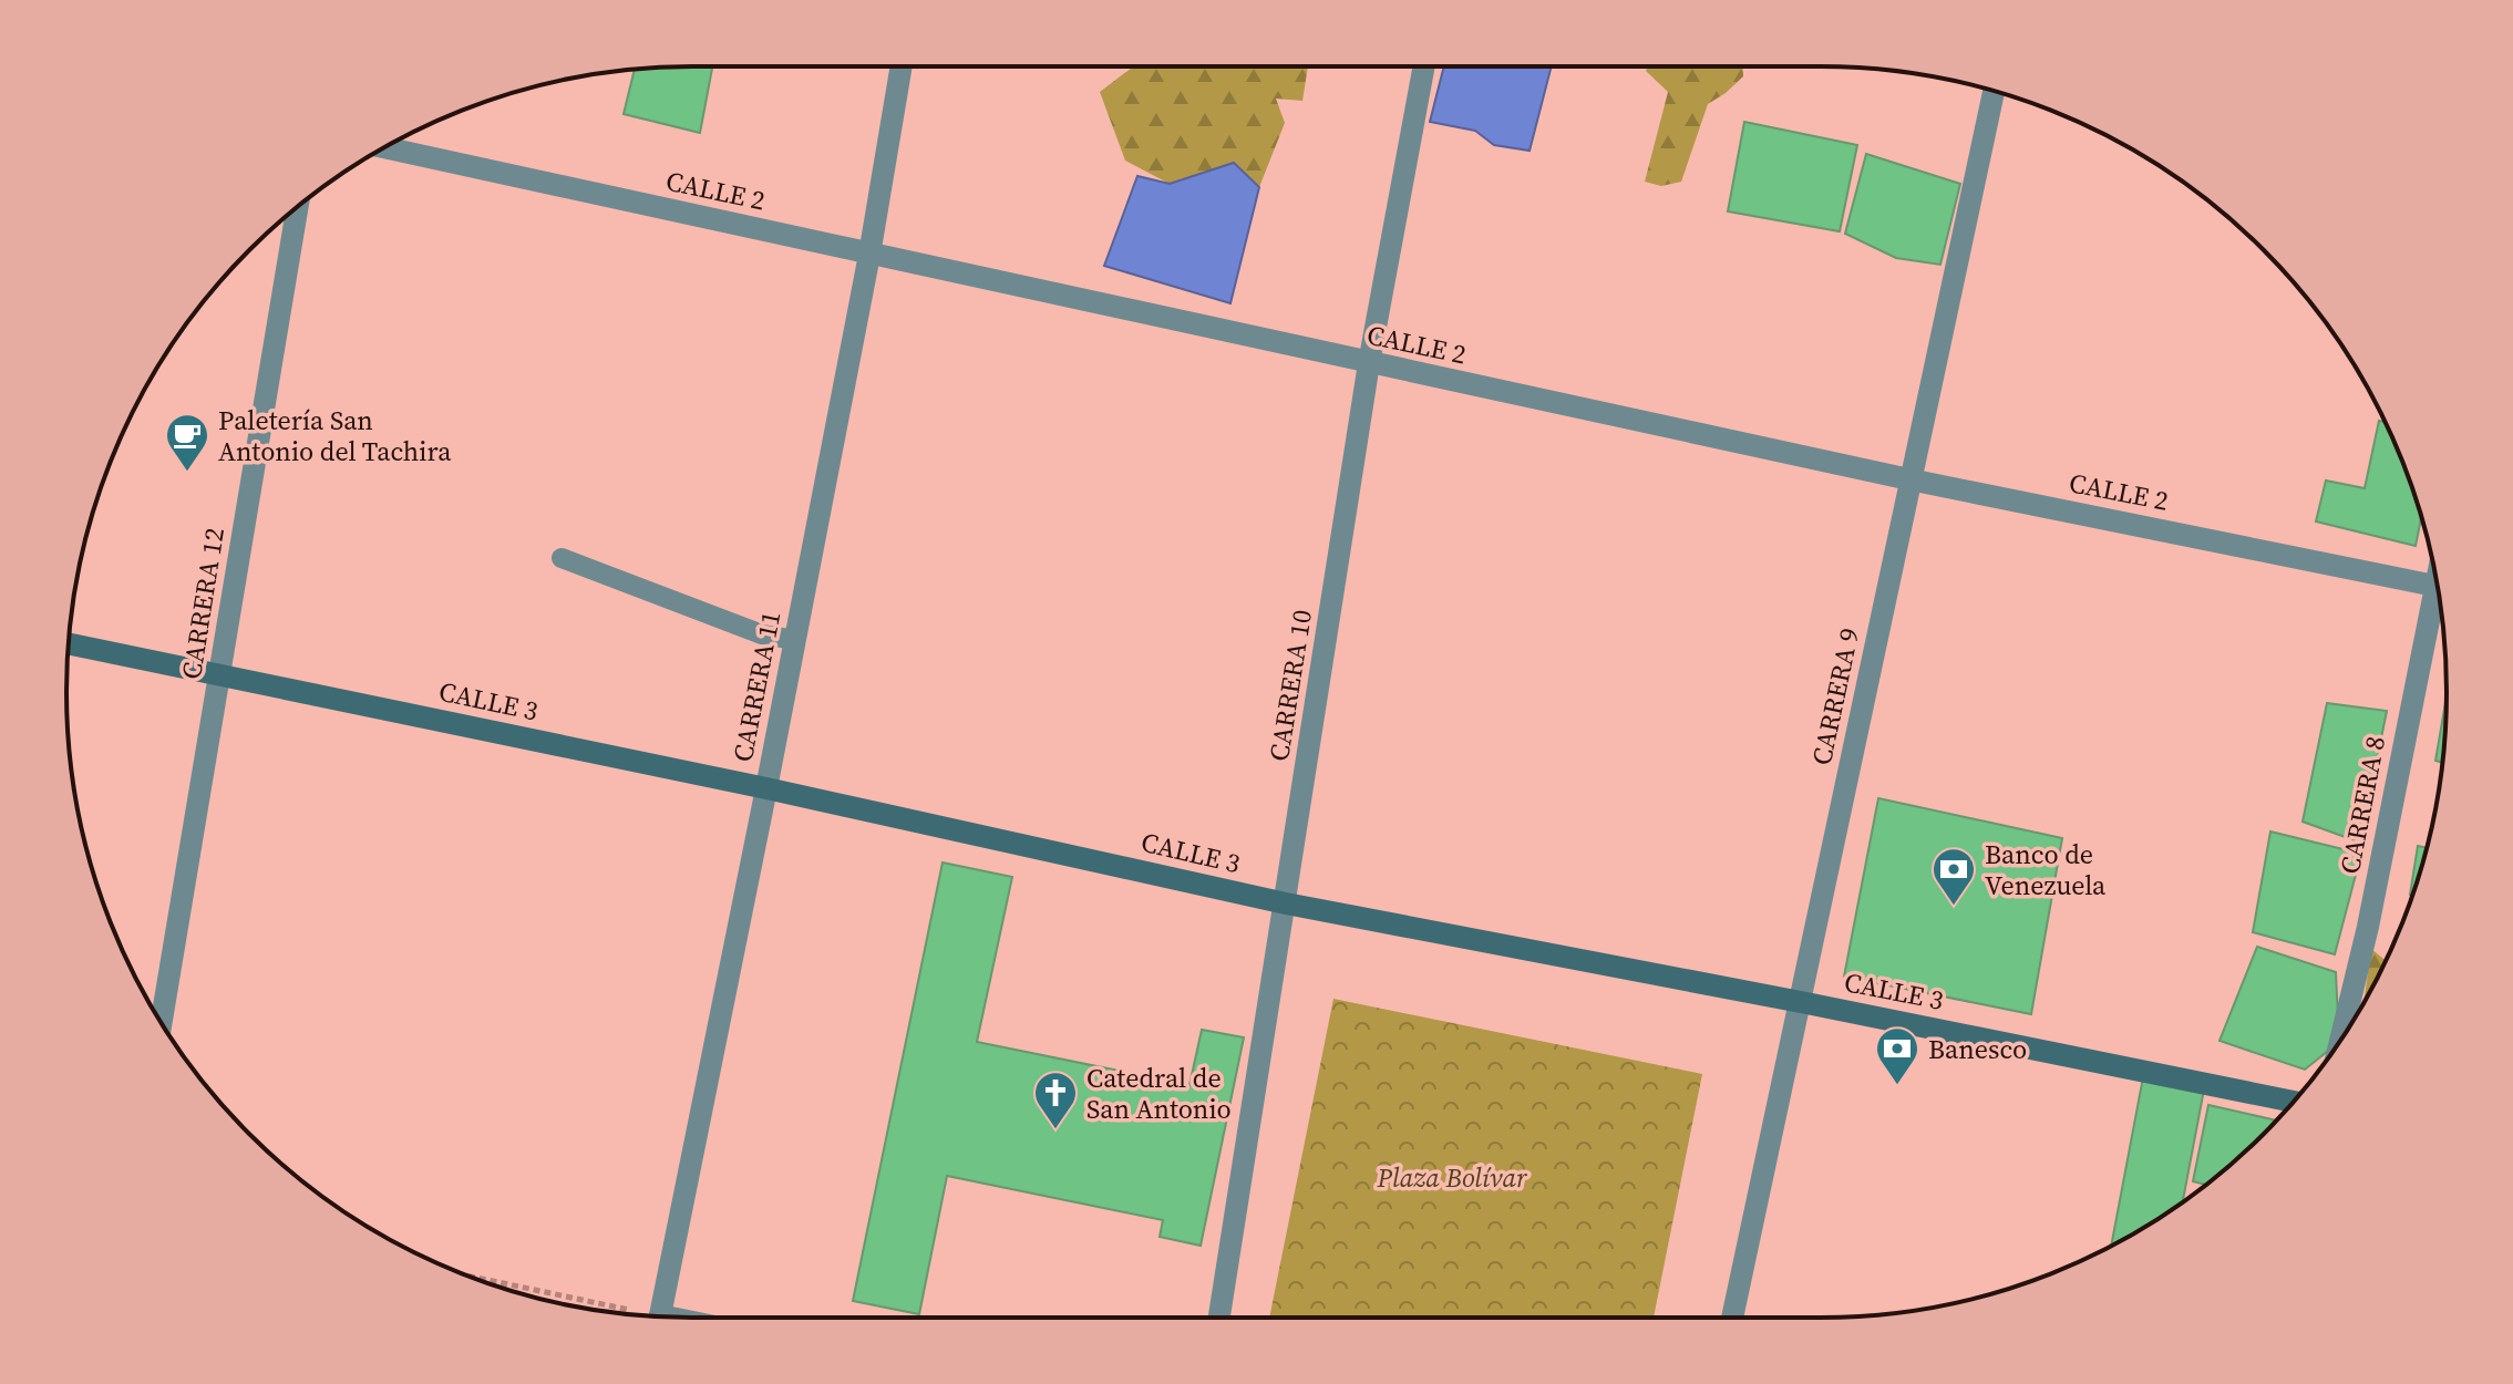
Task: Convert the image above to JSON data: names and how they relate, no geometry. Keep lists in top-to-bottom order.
{
  "streets": {
    "street": [
      "CALLE 2",
      "CARRERA 12",
      "CARRERA 10",
      "CARRERA 11",
      "CARRERA 9",
      "CALLE 3",
      "CARRERA 8"
    ]
  },
  "crossings": [
    ["CALLE 2", "CARRERA 10"],
    ["CALLE 2", "CARRERA 11"],
    ["CALLE 2", "CARRERA 9"],
    ["CARRERA 12", "CALLE 3"],
    ["CARRERA 10", "CALLE 3"],
    ["CARRERA 11", "CALLE 3"],
    ["CARRERA 9", "CALLE 3"]
  ],
  "parks": ["Plaza Bolívar"],
  "places": {
    "cafe": ["Paletería San Antonio del Tachira"],
    "bank": ["Banco de Venezuela", "Banesco"],
    "church": ["Catedral de San Antonio"]
  }
}
